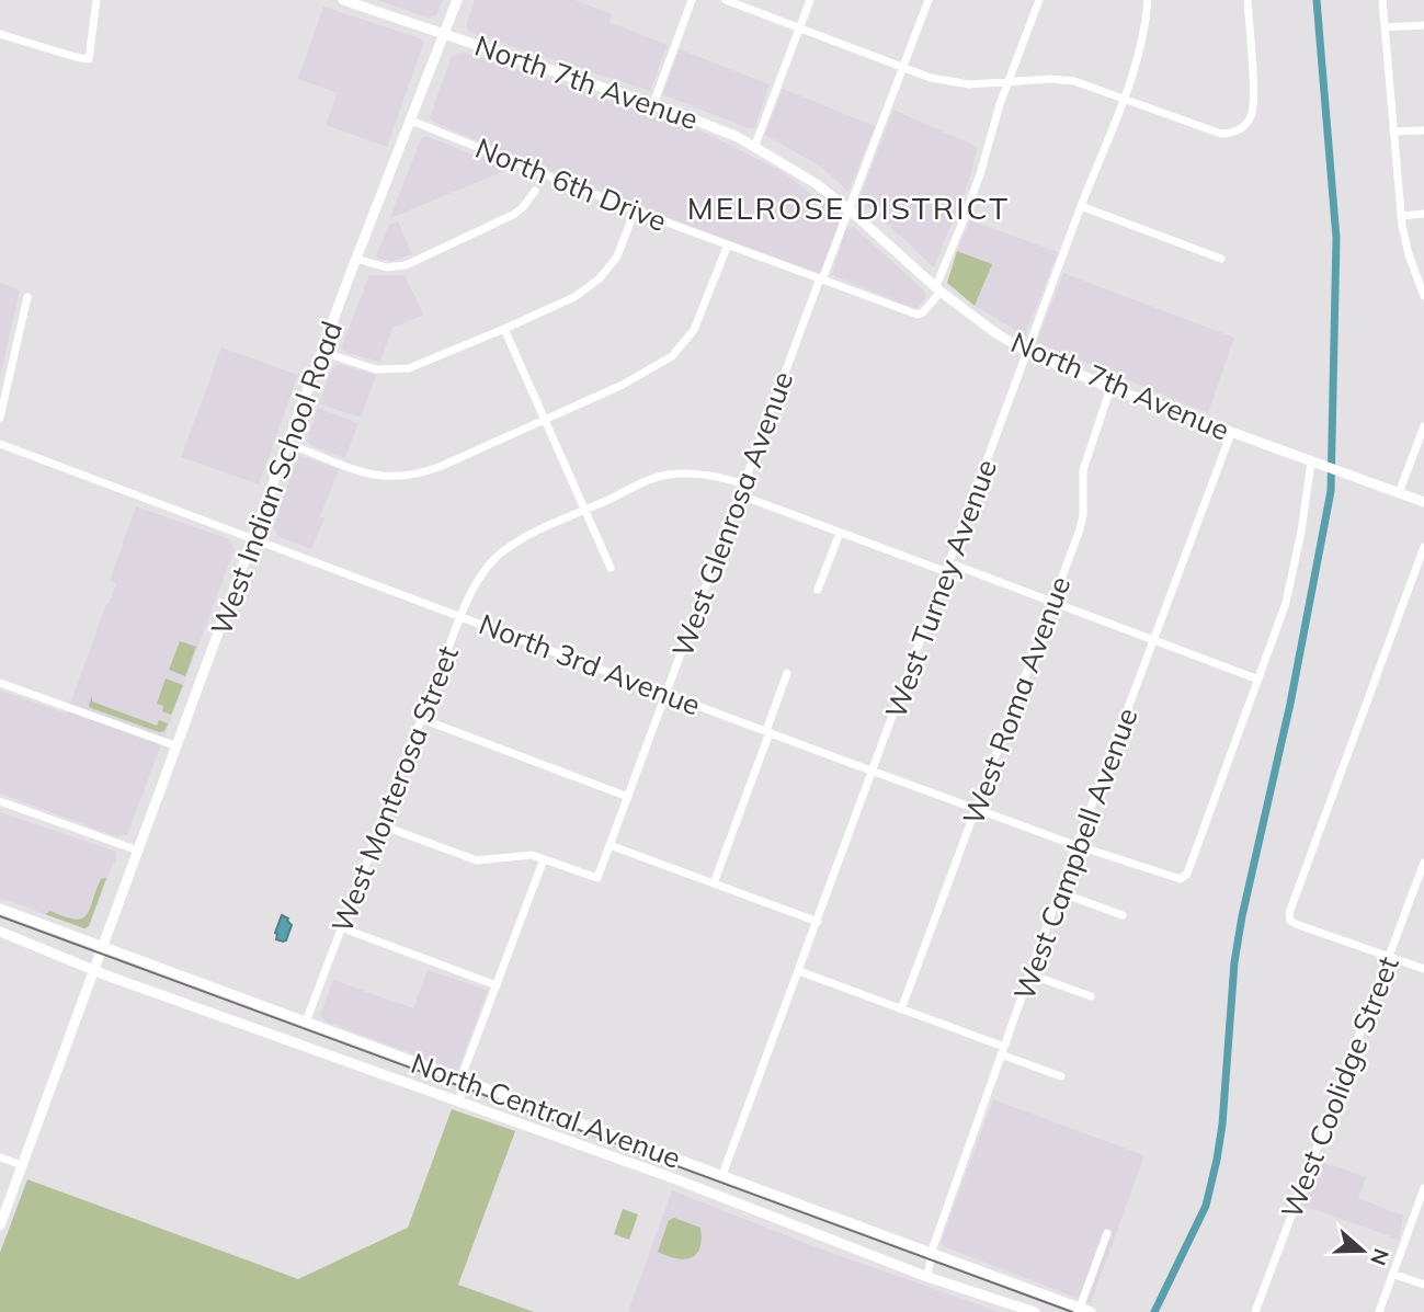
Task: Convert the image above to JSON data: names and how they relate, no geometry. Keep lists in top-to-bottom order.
{
  "streets": {
    "main road": ["North 7th Avenue", "West Indian School Road", "North Central Avenue"],
    "street": [
      "North 6th Drive",
      "West Glenrosa Avenue",
      "West Turney Avenue",
      "North 3rd Avenue",
      "West Roma Avenue",
      "West Monterosa Street",
      "West Campbell Avenue",
      "West Coolidge Street"
    ]
  },
  "crossings": [
    ["North 7th Avenue", "North 6th Drive"],
    ["North 7th Avenue", "West Indian School Road"],
    ["North 7th Avenue", "West Glenrosa Avenue"],
    ["North 7th Avenue", "West Turney Avenue"],
    ["North 7th Avenue", "West Roma Avenue"],
    ["North 7th Avenue", "West Campbell Avenue"],
    ["North 6th Drive", "West Indian School Road"],
    ["North 6th Drive", "West Glenrosa Avenue"],
    ["West Indian School Road", "North 3rd Avenue"],
    ["West Indian School Road", "North Central Avenue"],
    ["West Glenrosa Avenue", "North 3rd Avenue"],
    ["West Glenrosa Avenue", "West Monterosa Street"],
    ["West Turney Avenue", "North 3rd Avenue"],
    ["West Turney Avenue", "North Central Avenue"],
    ["North 3rd Avenue", "West Roma Avenue"],
    ["North 3rd Avenue", "West Monterosa Street"],
    ["North 3rd Avenue", "West Campbell Avenue"],
    ["West Monterosa Street", "North Central Avenue"],
    ["West Campbell Avenue", "North Central Avenue"]
  ],
  "districts": ["MELROSE DISTRICT"],
  "north": "right"
}
